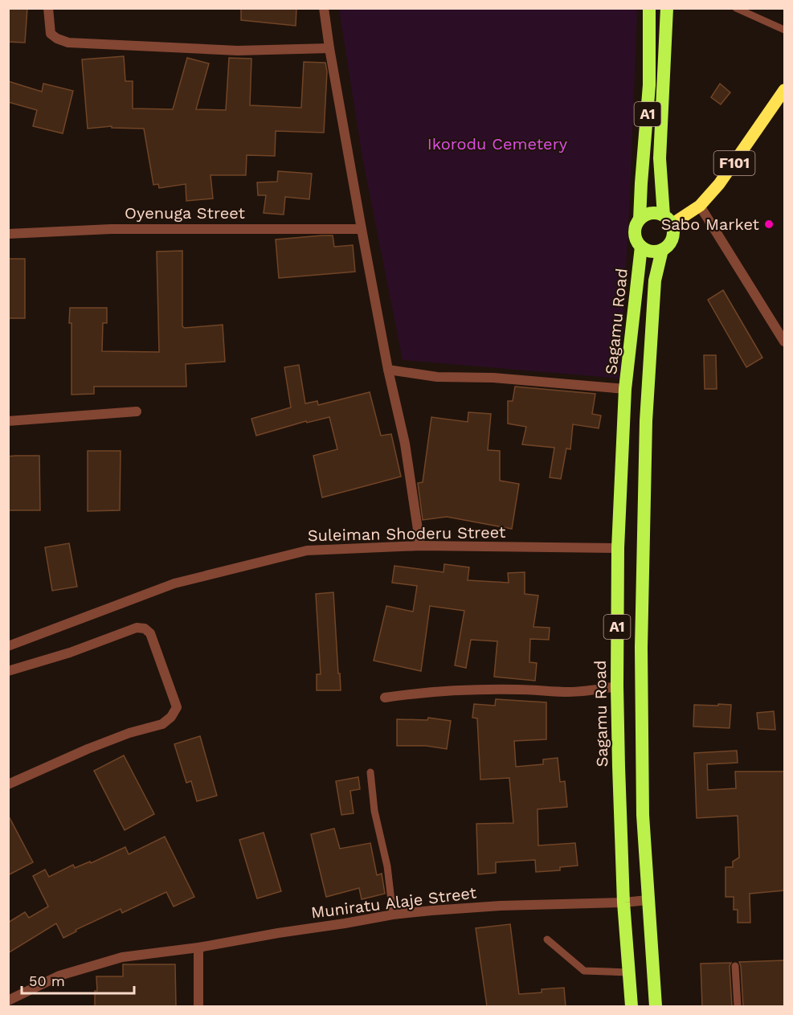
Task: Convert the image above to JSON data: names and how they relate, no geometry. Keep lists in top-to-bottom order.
{
  "streets": {
    "highway": ["A1", "Sagamu Road"],
    "main road": ["F101"],
    "street": ["Oyenuga Street", "Suleiman Shoderu Street", "Muniratu Alaje Street"]
  },
  "crossings": [
    ["A1", "F101"],
    ["A1", "Sagamu Road"],
    ["A1", "Muniratu Alaje Street"],
    ["F101", "Sagamu Road"],
    ["Sagamu Road", "Suleiman Shoderu Street"],
    ["Sagamu Road", "Muniratu Alaje Street"]
  ],
  "parks": ["Ikorodu Cemetery"],
  "places": ["Sabo Market"],
  "scale_bar": "50 m"
}
